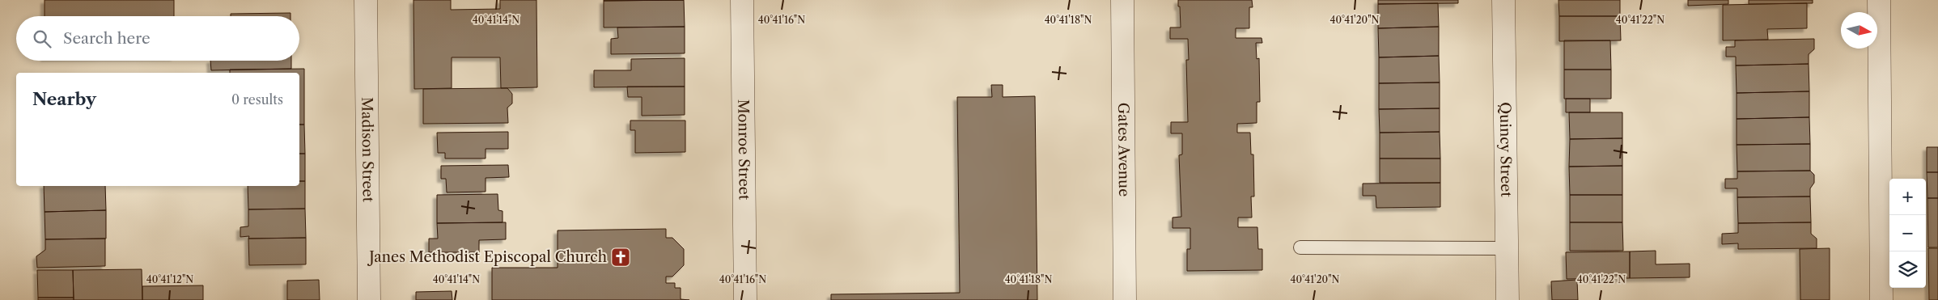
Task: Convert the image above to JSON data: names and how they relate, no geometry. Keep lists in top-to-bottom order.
{
  "streets": {
    "street": [
      "Quincy Street",
      "Madison Street",
      "Monroe Street",
      "Gates Avenue"
    ]
  },
  "places": {
    "church": ["Janes Methodist Episcopal Church"]
  },
  "north": "right",
  "page": {
    "search": "Search here",
    "heading": ["Nearby", "0 results"],
    "map_buttons": ["+", "−"]
  },
  "coordinates": [
    "40°41'14\"N",
    "40°41'16\"N",
    "40°41'18\"N",
    "40°41'20\"N",
    "40°41'22\"N",
    "40°41'12\"N"
  ]
}
